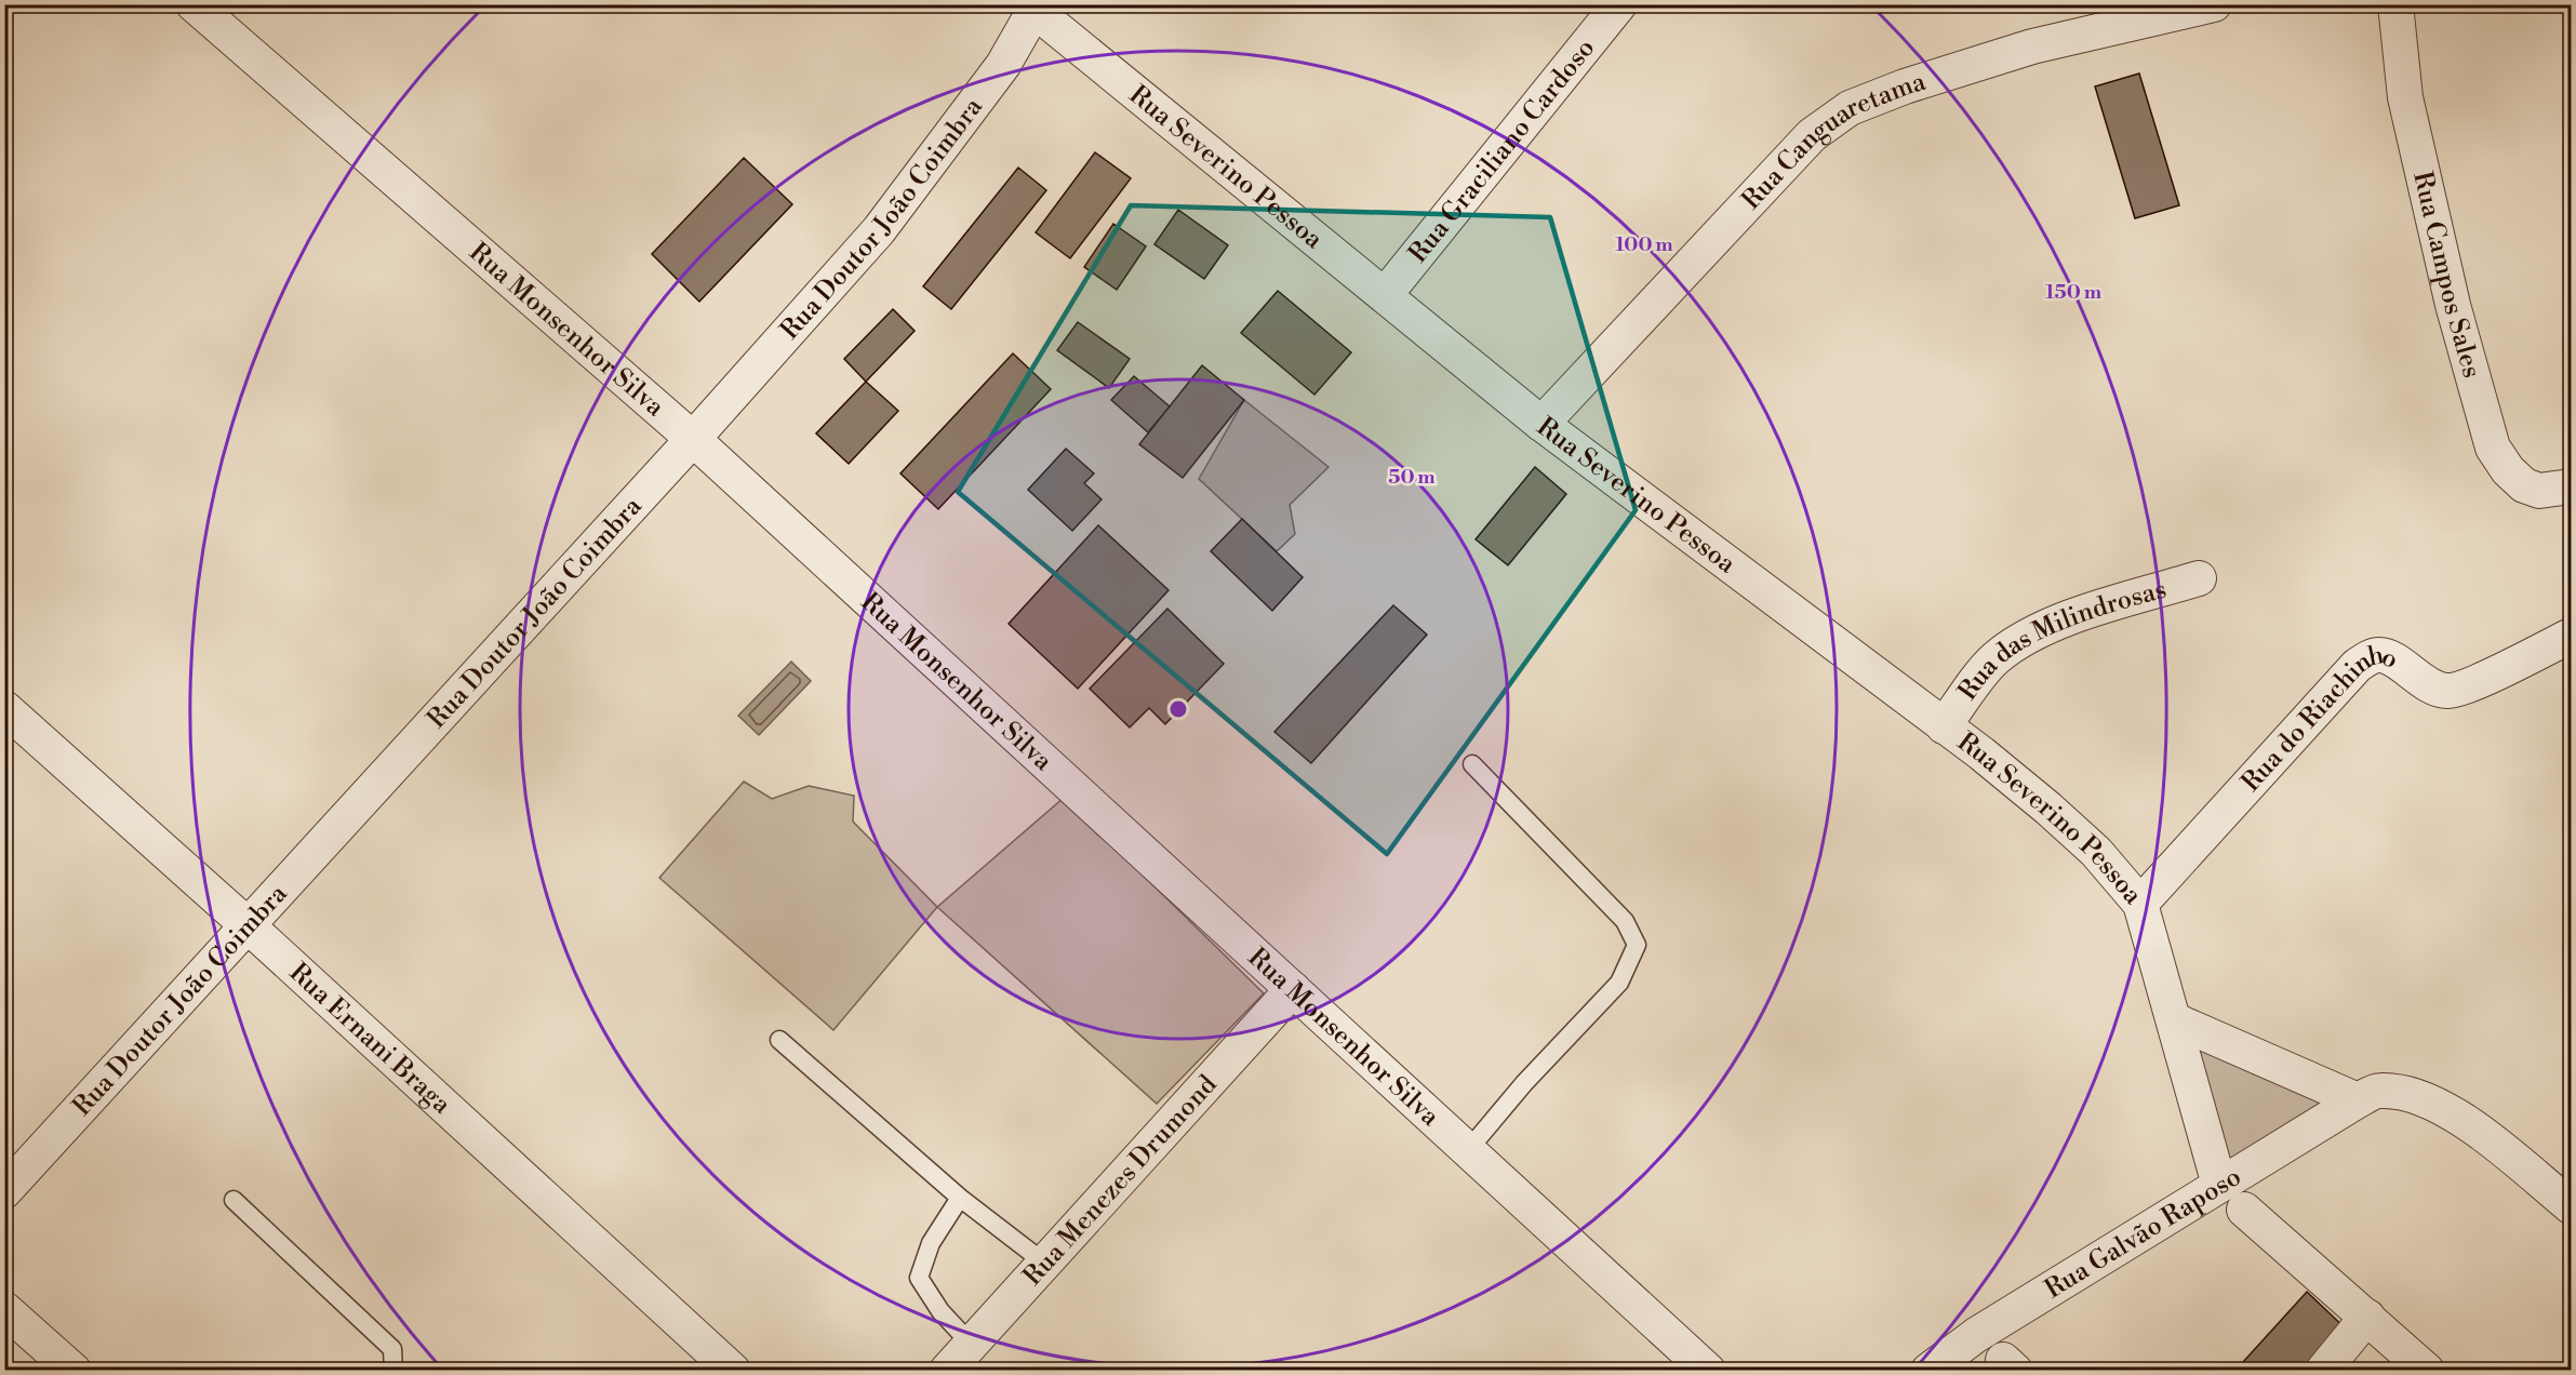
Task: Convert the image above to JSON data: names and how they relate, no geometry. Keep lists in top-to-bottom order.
{
  "streets": {
    "street": [
      "Rua Canguaretama",
      "Rua Graciliano Cardoso",
      "Rua Severino Pessoa",
      "Rua Doutor João Coimbra",
      "Rua Campos Sales",
      "Rua Monsenhor Silva",
      "Rua das Milindrosas",
      "Rua do Riachinho",
      "Rua Ernani Braga",
      "Rua Menezes Drumond",
      "Rua Galvão Raposo"
    ]
  },
  "crossings": [
    ["Rua Canguaretama", "Rua Severino Pessoa"],
    ["Rua Graciliano Cardoso", "Rua Severino Pessoa"],
    ["Rua Severino Pessoa", "Rua Doutor João Coimbra"],
    ["Rua Severino Pessoa", "Rua das Milindrosas"],
    ["Rua Severino Pessoa", "Rua do Riachinho"],
    ["Rua Severino Pessoa", "Rua Galvão Raposo"],
    ["Rua Doutor João Coimbra", "Rua Monsenhor Silva"],
    ["Rua Doutor João Coimbra", "Rua Ernani Braga"],
    ["Rua Monsenhor Silva", "Rua Menezes Drumond"]
  ],
  "rings": ["100 m", "150 m", "50 m"]
}
